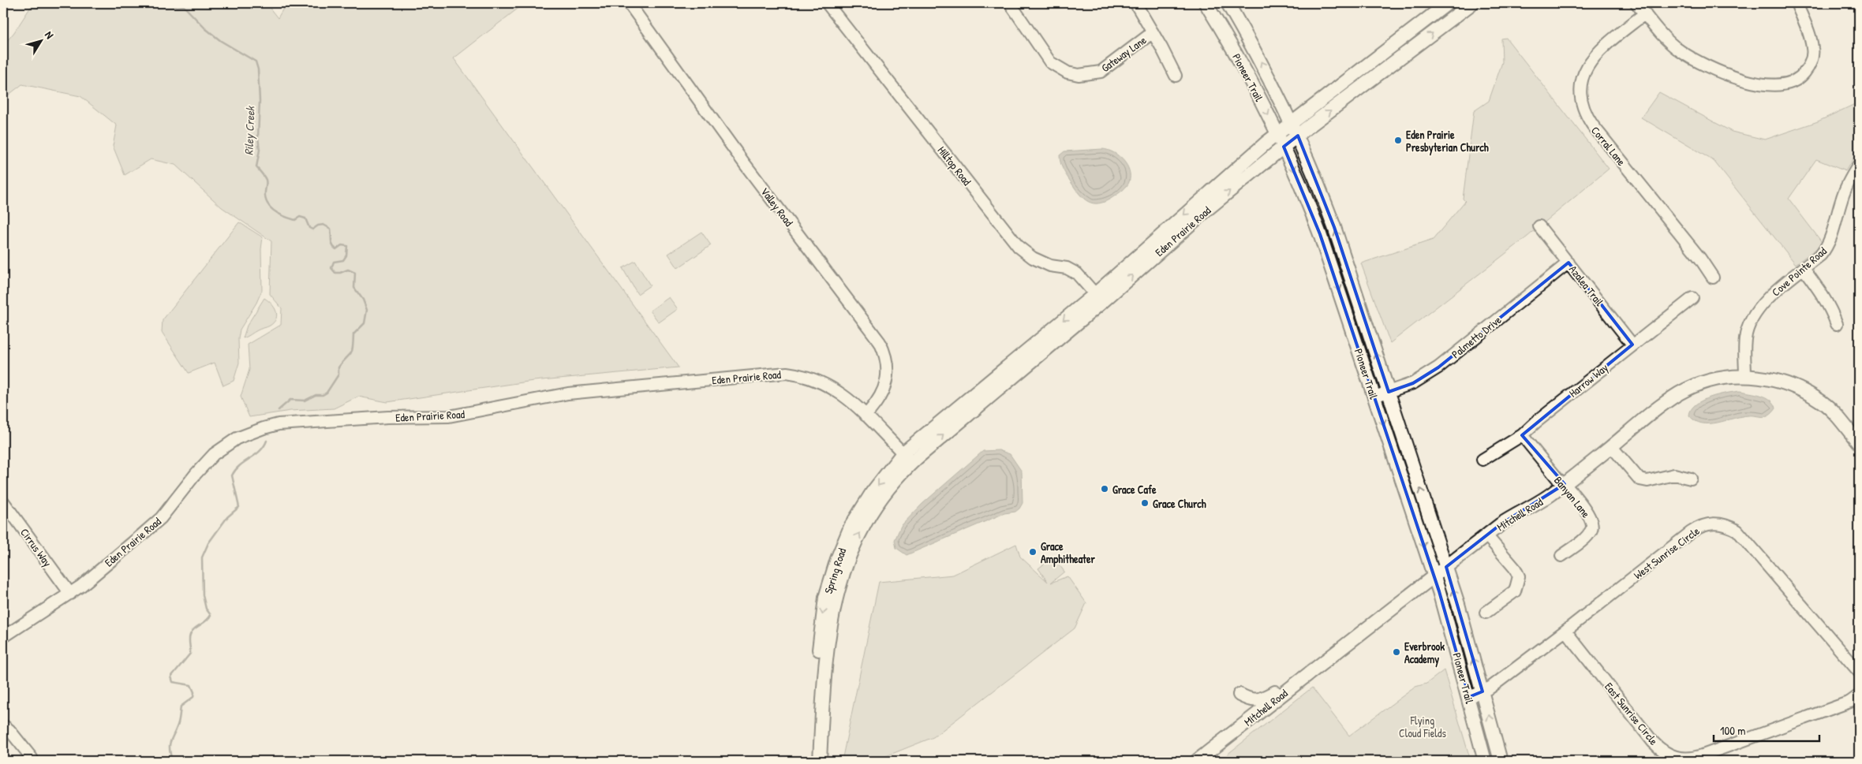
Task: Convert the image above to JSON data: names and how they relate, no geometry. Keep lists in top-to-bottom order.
{
  "streets": {
    "main road": [
      "Pioneer Trail",
      "Eden Prairie Road",
      "Mitchell Road",
      "Spring Road"
    ],
    "street": [
      "Gateway Lane",
      "Corral Lane",
      "Hilltop Road",
      "Valley Road",
      "Cove Pointe Road",
      "Azalea Trail",
      "Palmetto Drive",
      "Harrow Way",
      "Banyan Lane",
      "Cirrus Way",
      "West Sunrise Circle",
      "East Sunrise Circle"
    ]
  },
  "crossings": [
    ["Pioneer Trail", "Eden Prairie Road"],
    ["Pioneer Trail", "Palmetto Drive"],
    ["Pioneer Trail", "Mitchell Road"],
    ["Pioneer Trail", "West Sunrise Circle"],
    ["Hilltop Road", "Eden Prairie Road"],
    ["Valley Road", "Eden Prairie Road"],
    ["Eden Prairie Road", "Cirrus Way"],
    ["Eden Prairie Road", "Spring Road"],
    ["Cove Pointe Road", "Mitchell Road"],
    ["Azalea Trail", "Palmetto Drive"],
    ["Azalea Trail", "Harrow Way"],
    ["Harrow Way", "Banyan Lane"],
    ["Banyan Lane", "Mitchell Road"],
    ["West Sunrise Circle", "East Sunrise Circle"]
  ],
  "water": ["Riley Creek"],
  "parks": ["Flying Cloud Fields"],
  "places": [
    "Eden Prairie Presbyterian Church",
    "Grace Cafe",
    "Grace Church",
    "Grace Amphitheater",
    "Everbrook Academy"
  ],
  "scale_bar": "100 m",
  "north": "top right"
}
